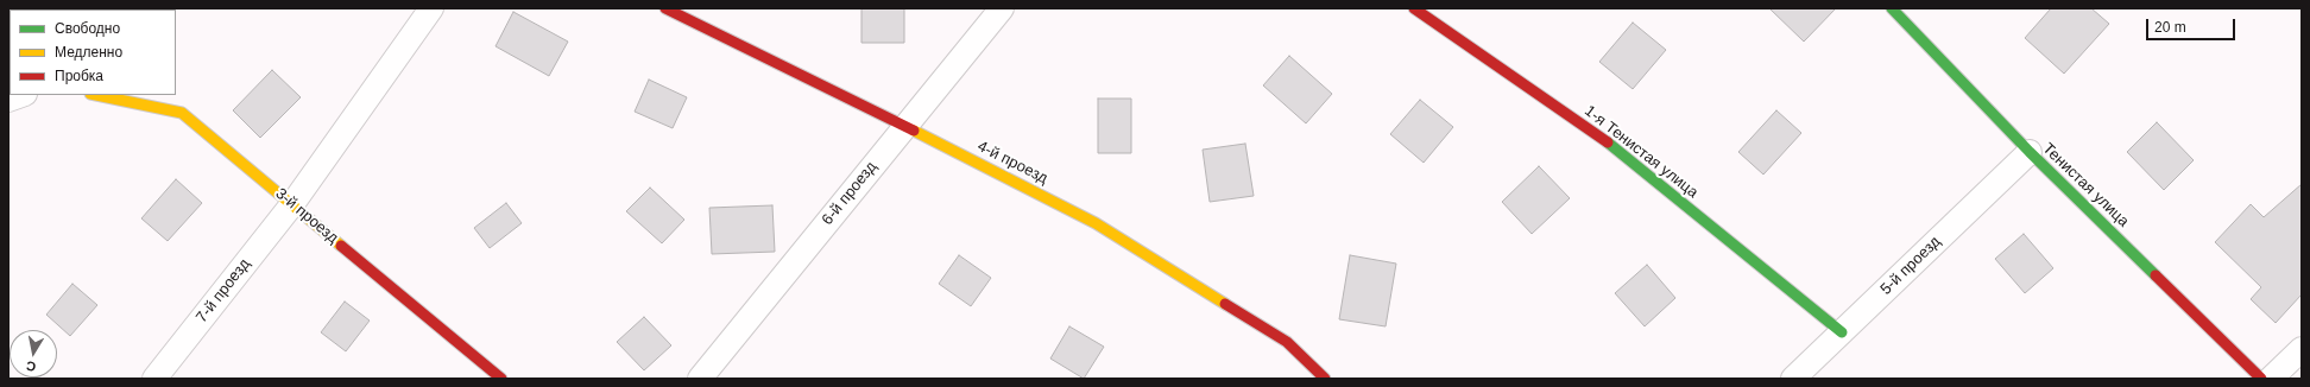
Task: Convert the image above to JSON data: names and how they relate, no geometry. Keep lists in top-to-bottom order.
{
  "streets": {
    "street": [
      "1-я Тенистая улица",
      "4-й проезд",
      "Тенистая улица",
      "6-й проезд",
      "3-й проезд",
      "5-й проезд",
      "7-й проезд"
    ]
  },
  "crossings": [
    ["1-я Тенистая улица", "5-й проезд"],
    ["4-й проезд", "6-й проезд"],
    ["Тенистая улица", "5-й проезд"],
    ["3-й проезд", "7-й проезд"]
  ],
  "legend": ["Свободно", "Медленно", "Пробка"],
  "scale_bar": "20 m",
  "north": "bottom"
}
